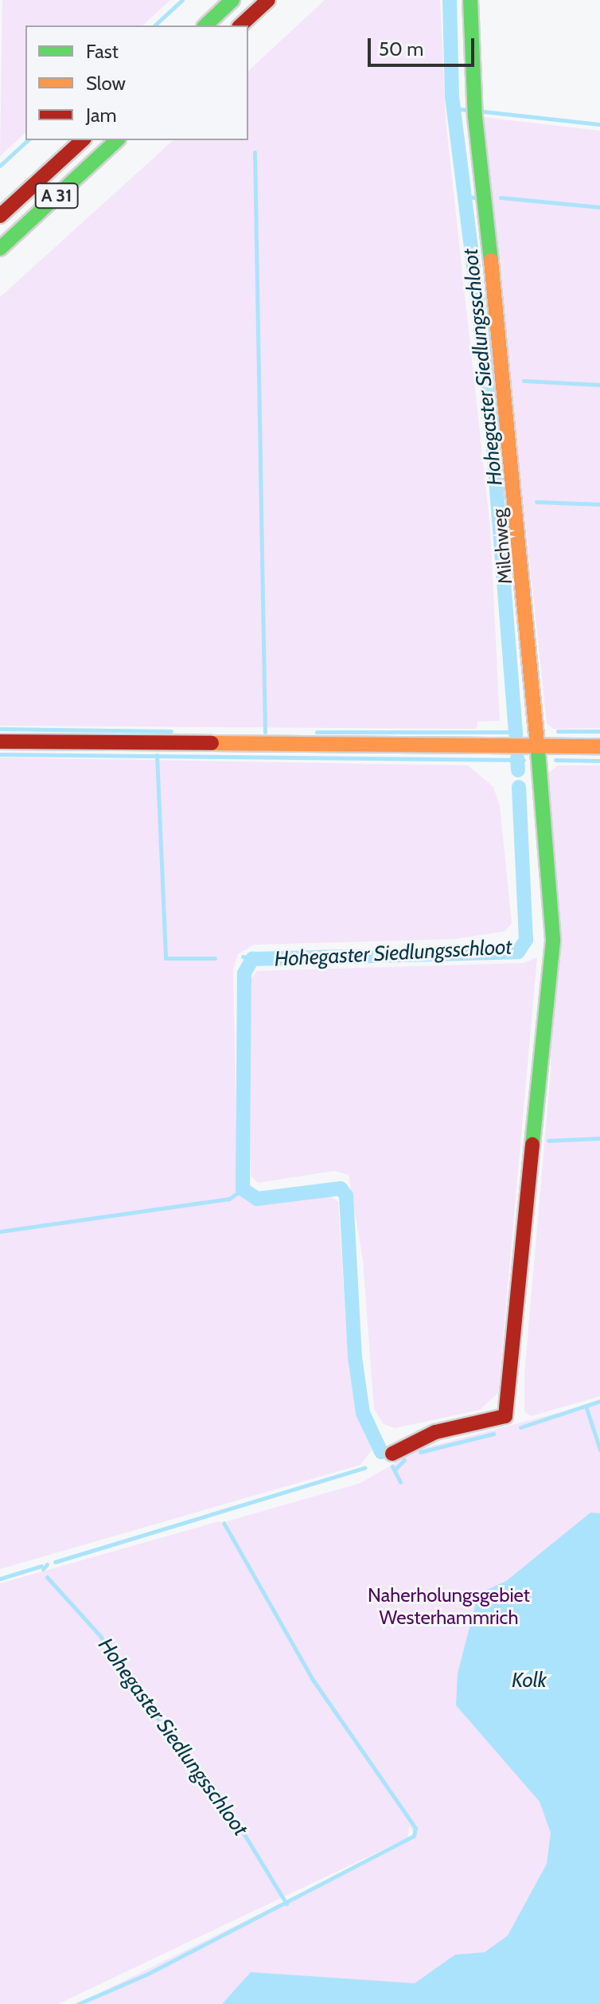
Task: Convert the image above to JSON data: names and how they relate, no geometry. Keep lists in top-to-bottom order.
{
  "streets": {
    "main road": ["A 31", "Milchweg"]
  },
  "water": ["Hohegaster Siedlungsschloot", "Kolk"],
  "parks": ["Naherholungsgebiet Westerhammrich"],
  "legend": ["Fast", "Slow", "Jam"],
  "scale_bar": "50 m"
}
